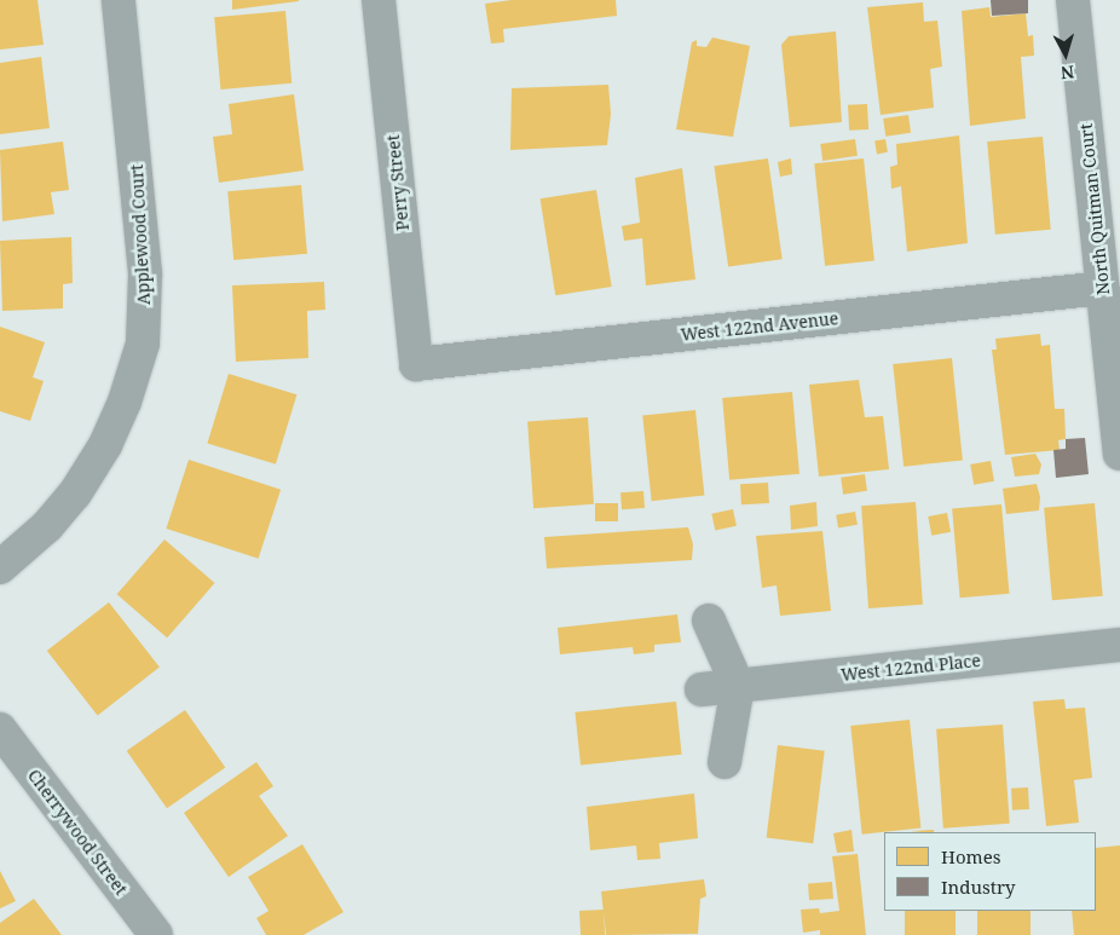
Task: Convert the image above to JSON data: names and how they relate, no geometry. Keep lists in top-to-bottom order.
{
  "streets": {
    "street": [
      "Perry Street",
      "North Quitman Court",
      "Applewood Court",
      "West 122nd Avenue",
      "West 122nd Place",
      "Cherrywood Street"
    ]
  },
  "crossings": [
    ["Perry Street", "West 122nd Avenue"],
    ["North Quitman Court", "West 122nd Avenue"]
  ],
  "legend": ["Homes", "Industry"],
  "north": "bottom"
}
